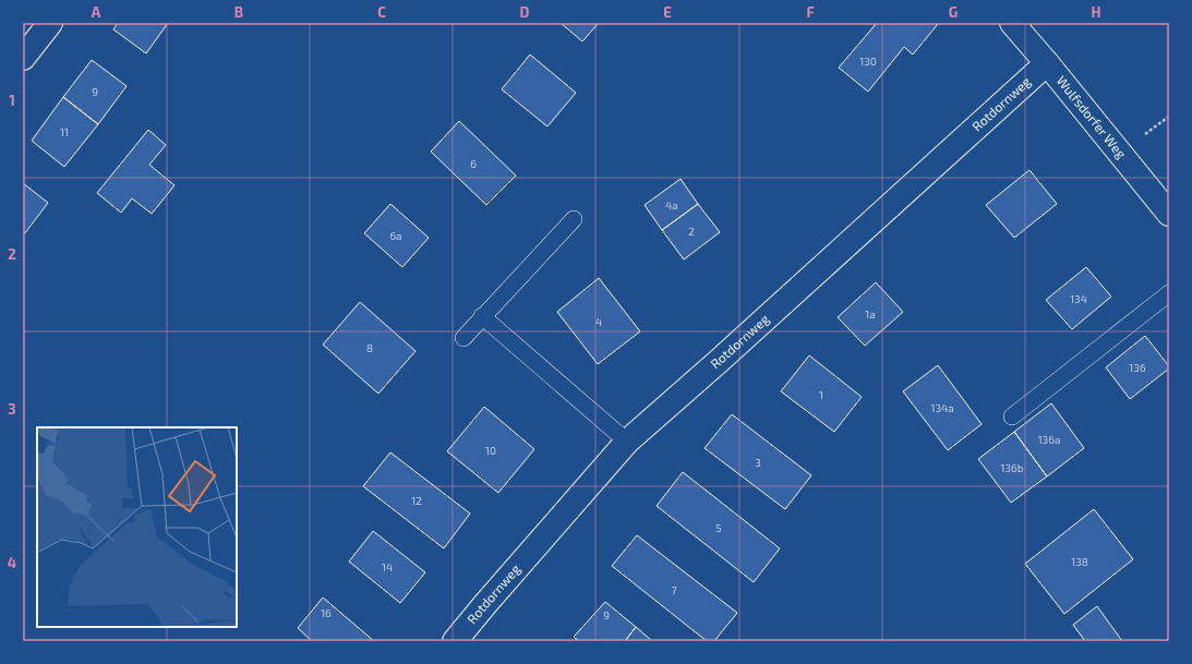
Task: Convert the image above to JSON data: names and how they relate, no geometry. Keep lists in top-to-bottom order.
{
  "streets": {
    "street": ["Rotdornweg", "Wulfsdorfer Weg"]
  },
  "crossings": [
    ["Rotdornweg", "Wulfsdorfer Weg"]
  ],
  "house_numbers": [
    "130",
    "9",
    "11",
    "6",
    "4a",
    "2",
    "6a",
    "134",
    "1a",
    "4",
    "8",
    "136",
    "1",
    "134a",
    "136a",
    "10",
    "3",
    "136b",
    "12",
    "5",
    "138",
    "14",
    "7",
    "16",
    "9"
  ],
  "grid": {
    "columns": [
      "A",
      "B",
      "C",
      "D",
      "E",
      "F",
      "G",
      "H"
    ],
    "rows": [
      "1",
      "2",
      "3",
      "4"
    ]
  }
}
